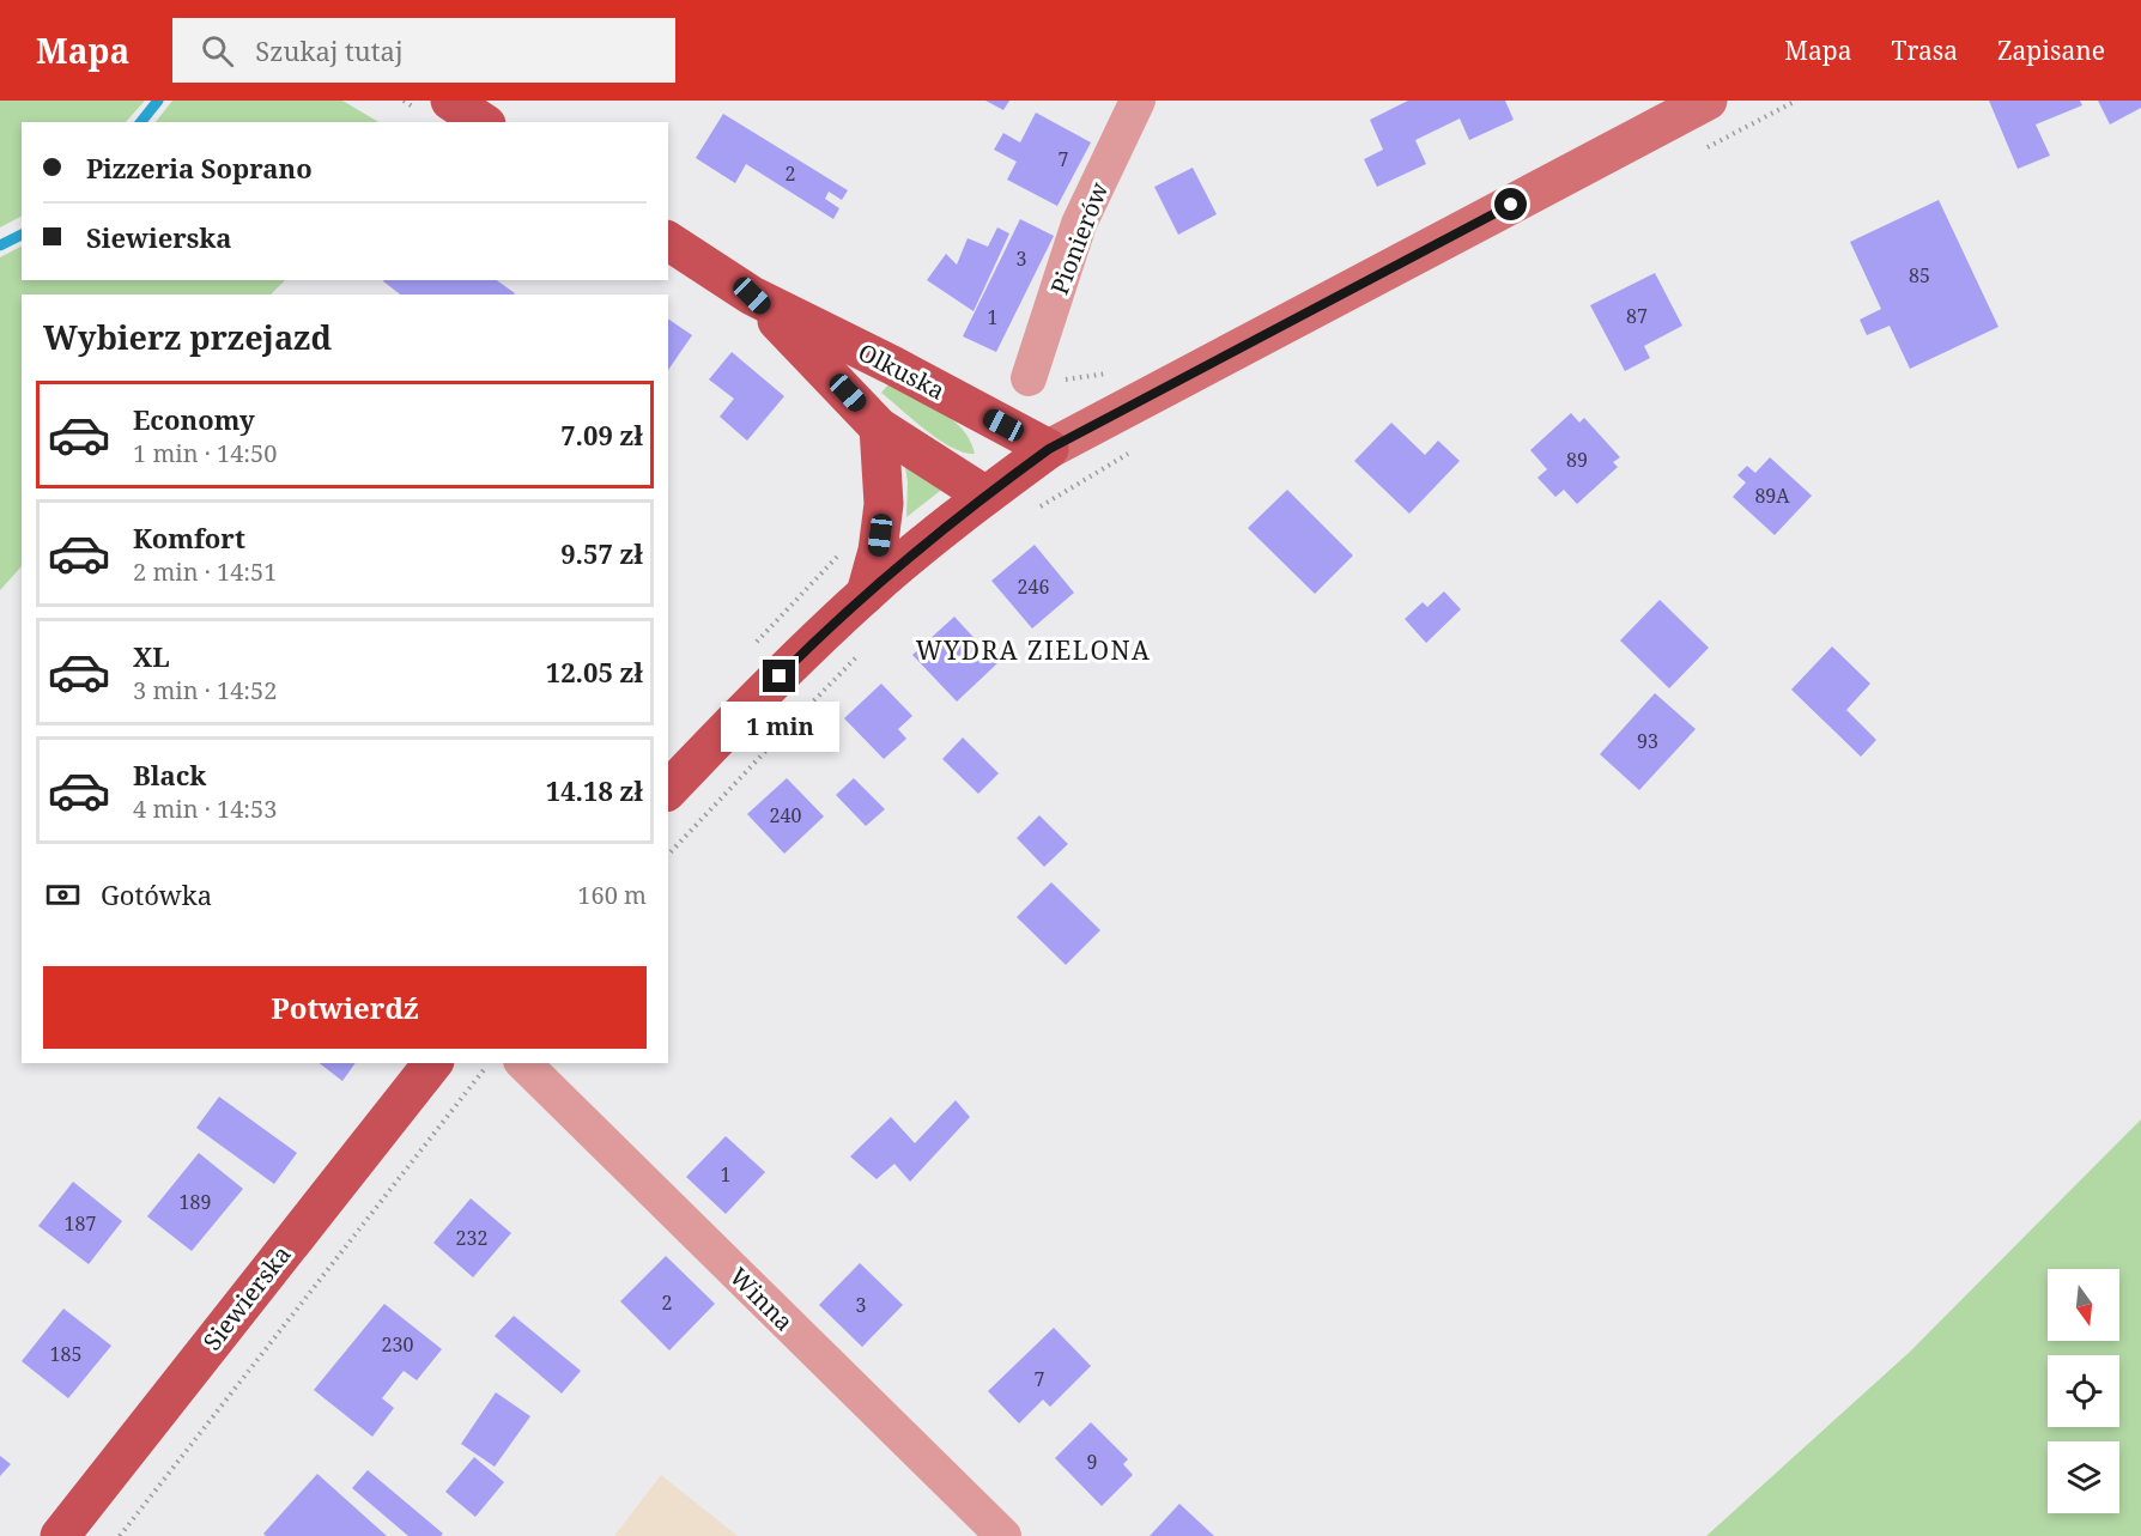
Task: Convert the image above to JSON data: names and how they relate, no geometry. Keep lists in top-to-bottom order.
{
  "streets": {
    "main road": ["Olkuska", "Siewierska"],
    "street": ["Pionierów", "Winna"]
  },
  "districts": ["WYDRA ZIELONA"],
  "house_numbers": [
    "7",
    "2",
    "3",
    "85",
    "87",
    "1",
    "89",
    "89A",
    "246",
    "93",
    "240",
    "1",
    "189",
    "187",
    "232",
    "2",
    "3",
    "230",
    "185",
    "7",
    "9"
  ],
  "north": "bottom",
  "page": {
    "header": "Mapa",
    "search": "Szukaj tutaj",
    "nav": ["Mapa", "Trasa", "Zapisane"],
    "banner": ["Pizzeria Soprano", "Siewierska"],
    "heading": "Wybierz przejazd",
    "list": [
      {
        "name": "Economy",
        "note": "1 min · 14:50",
        "value": "7.09 zł"
      },
      {
        "name": "Komfort",
        "note": "2 min · 14:51",
        "value": "9.57 zł"
      },
      {
        "name": "XL",
        "note": "3 min · 14:52",
        "value": "12.05 zł"
      },
      {
        "name": "Black",
        "note": "4 min · 14:53",
        "value": "14.18 zł"
      }
    ],
    "bubble": "1 min",
    "pay": ["Gotówka", "160 m"],
    "buttons": "Potwierdź"
  }
}
